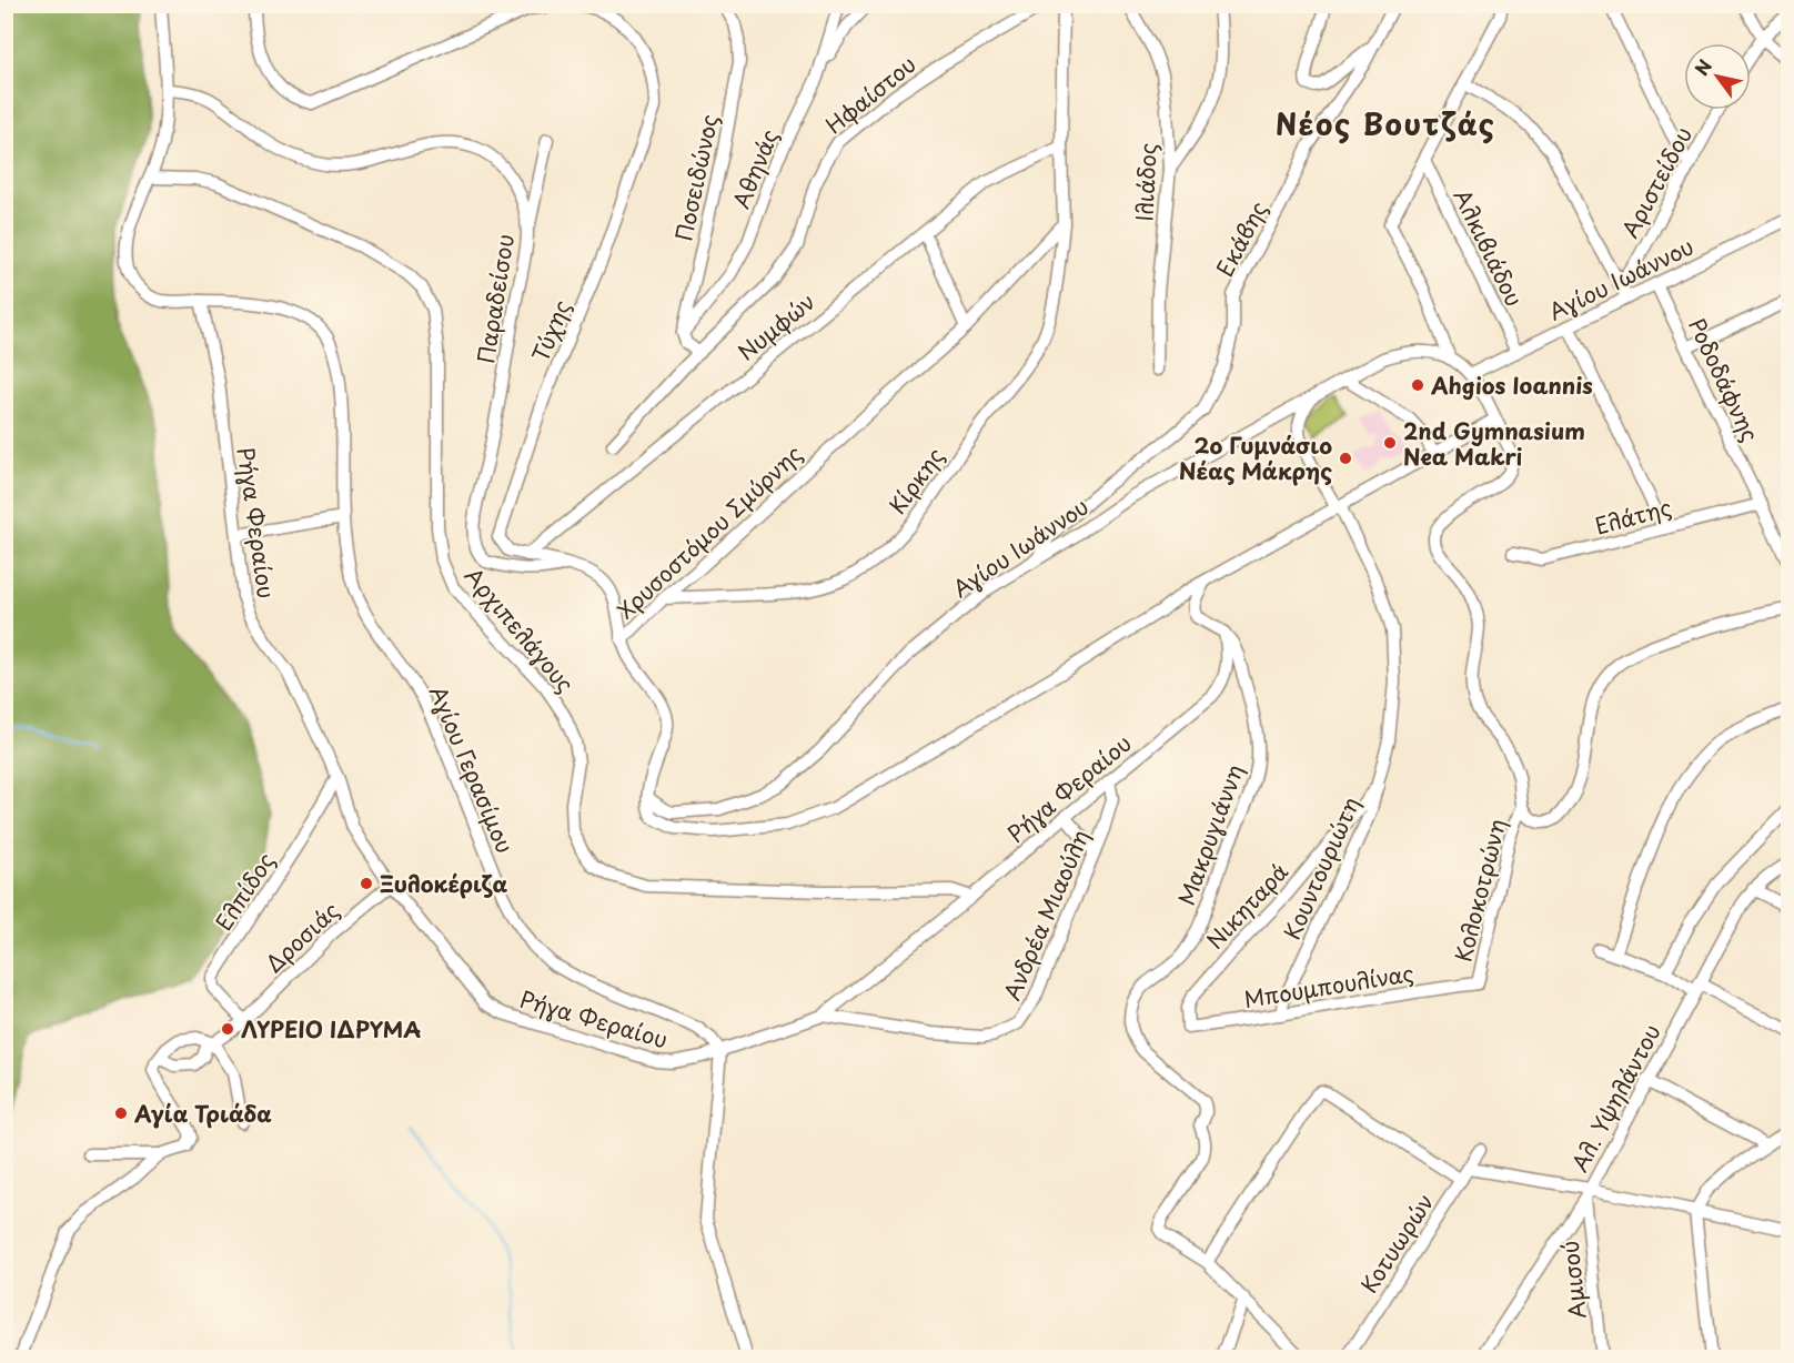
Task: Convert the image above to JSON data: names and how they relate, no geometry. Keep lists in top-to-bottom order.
{
  "streets": {
    "street": [
      "Ηφαίστου",
      "Αθηνάς",
      "Ποσειδώνος",
      "Ιλιάδος",
      "Αριστείδου",
      "Εκάβης",
      "Αλκιβιάδου",
      "Αγίου Ιωάννου",
      "Παραδείσου",
      "Νυμφών",
      "Τύχης",
      "Ροδοδάφνης",
      "Κίρκης",
      "Ελάτης",
      "Ρήγα Φεραίου",
      "Χρυσοστόμου Σμύρνης",
      "Αρχιπελάγους",
      "Αγίου Γερασίμου",
      "Μακρυγιάννη",
      "Κουντουριώτη",
      "Κολοκοτρώνη",
      "Ελπίδος",
      "Νικηταρά",
      "Ανδρέα Μιαούλη",
      "Δροσιάς",
      "Μπουμπουλίνας",
      "Αλ. Υψηλάντου",
      "Κοτυωρών",
      "Αμισού"
    ]
  },
  "crossings": [
    ["Αθηνάς", "Ποσειδώνος"],
    ["Εκάβης", "Αγίου Ιωάννου"],
    ["Αλκιβιάδου", "Αγίου Ιωάννου"],
    ["Αγίου Ιωάννου", "Ροδοδάφνης"],
    ["Αγίου Ιωάννου", "Χρυσοστόμου Σμύρνης"],
    ["Αγίου Ιωάννου", "Κουντουριώτη"],
    ["Παραδείσου", "Τύχης"],
    ["Νυμφών", "Τύχης"],
    ["Τύχης", "Χρυσοστόμου Σμύρνης"],
    ["Ροδοδάφνης", "Ελάτης"],
    ["Κίρκης", "Χρυσοστόμου Σμύρνης"],
    ["Ρήγα Φεραίου", "Αρχιπελάγους"],
    ["Ρήγα Φεραίου", "Αγίου Γερασίμου"],
    ["Ρήγα Φεραίου", "Μακρυγιάννη"],
    ["Ρήγα Φεραίου", "Ελπίδος"],
    ["Ρήγα Φεραίου", "Ανδρέα Μιαούλη"],
    ["Ρήγα Φεραίου", "Δροσιάς"],
    ["Αρχιπελάγους", "Αγίου Γερασίμου"],
    ["Κουντουριώτη", "Νικηταρά"],
    ["Κουντουριώτη", "Μπουμπουλίνας"],
    ["Κολοκοτρώνη", "Μπουμπουλίνας"],
    ["Ελπίδος", "Δροσιάς"],
    ["Νικηταρά", "Μπουμπουλίνας"],
    ["Αλ. Υψηλάντου", "Αμισού"]
  ],
  "districts": ["Νέος Βουτζάς"],
  "places": [
    "Ahgios Ioannis",
    "2nd Gymnasium Nea Makri",
    "2ο Γυμνάσιο Νέας Μάκρης",
    "Ξυλοκέριζα",
    "ΛΥΡΕΙΟ ΙΔΡΥΜΑ",
    "Αγία Τριάδα"
  ],
  "north": "top left"
}
